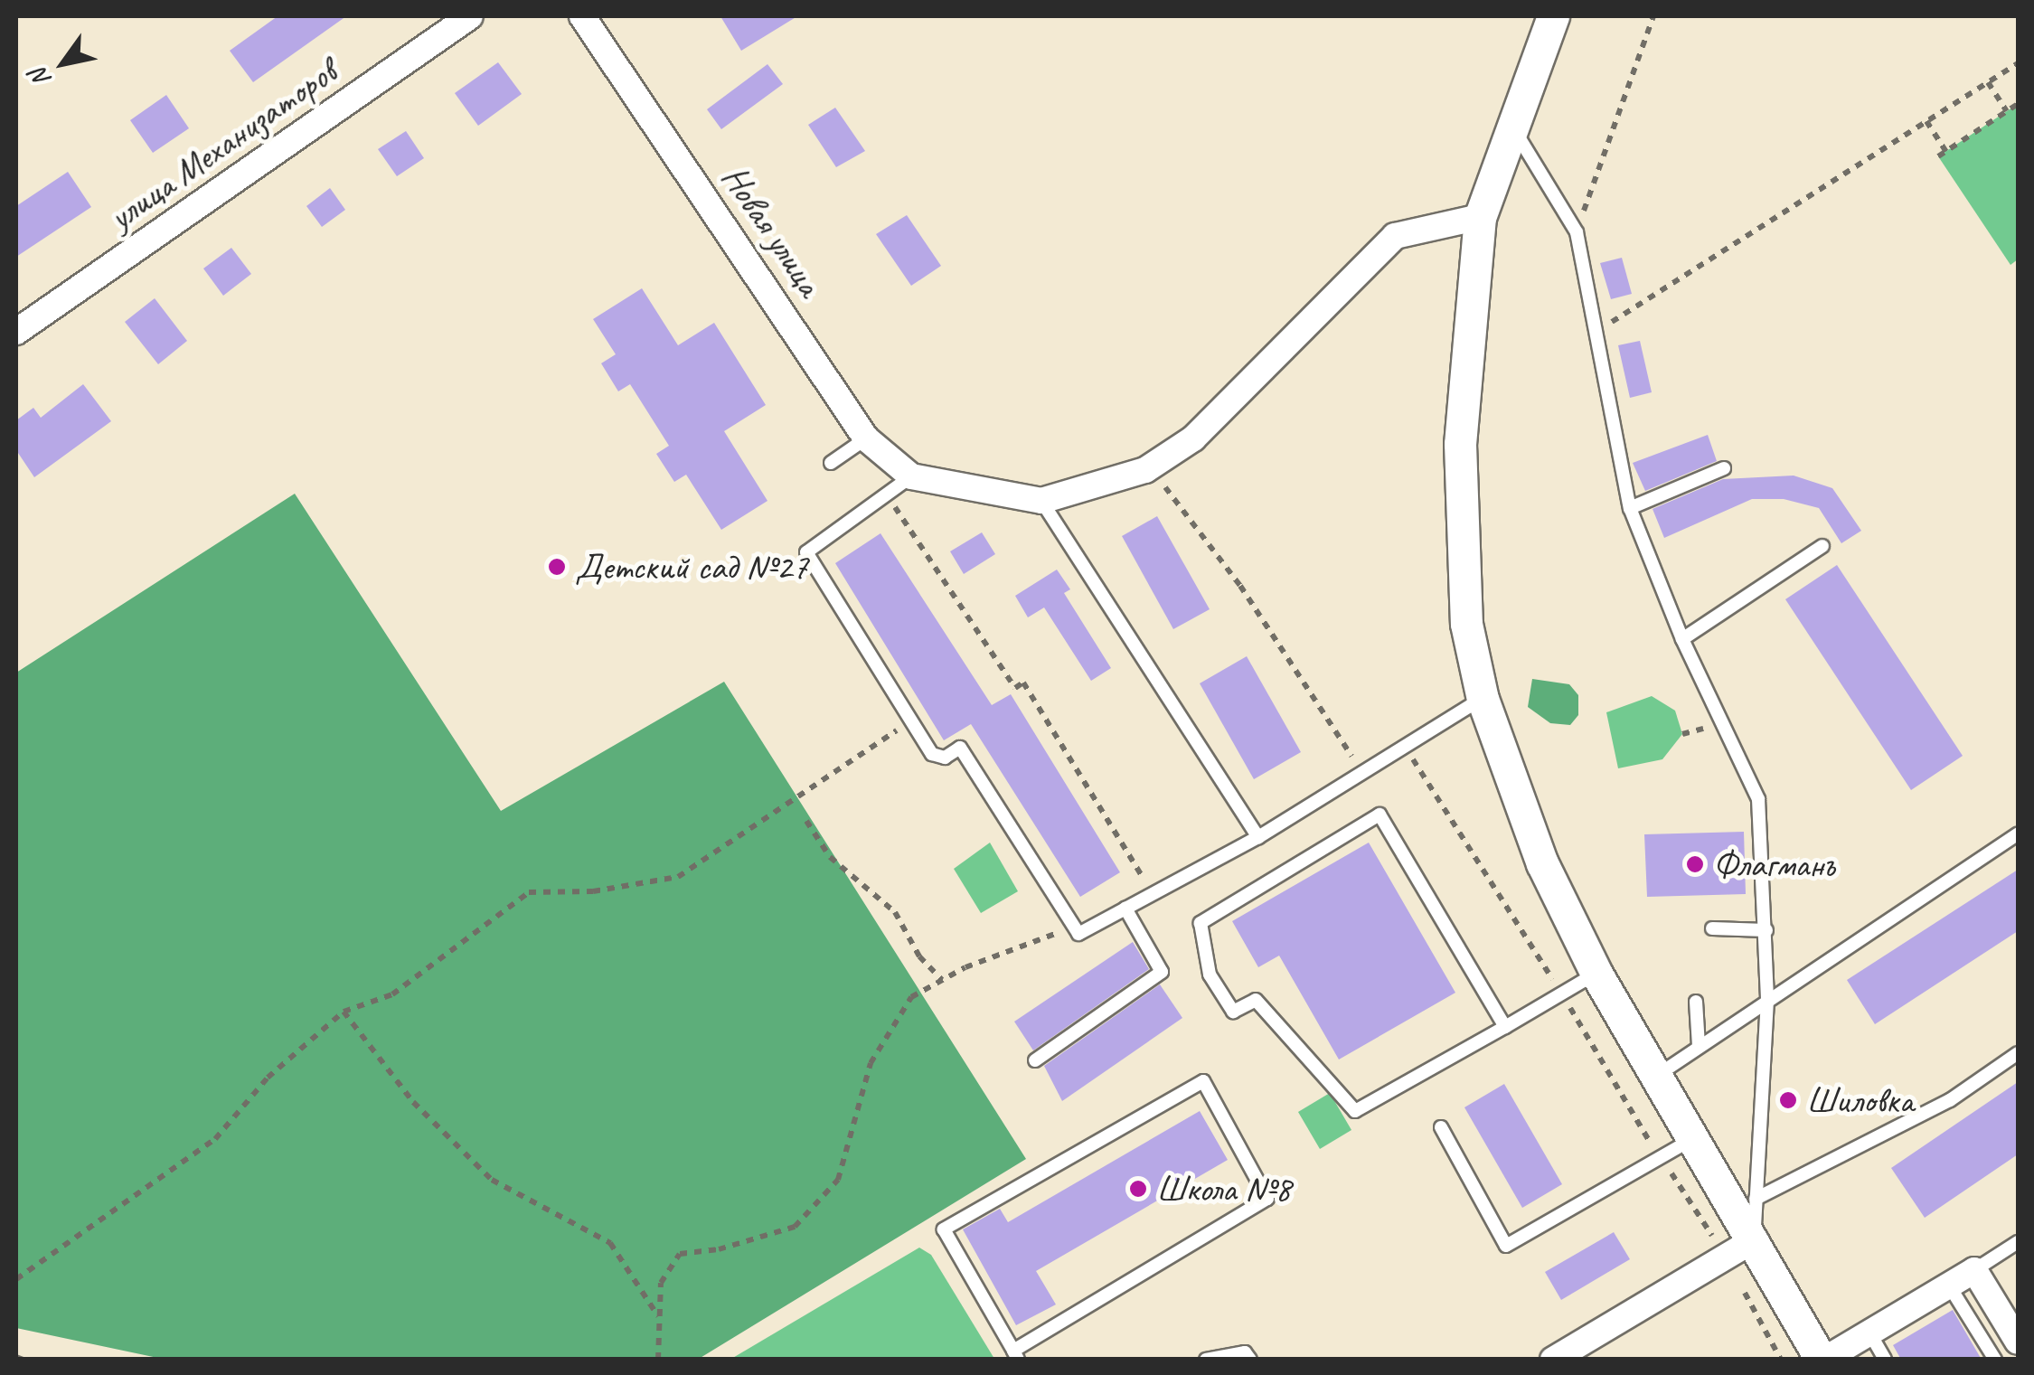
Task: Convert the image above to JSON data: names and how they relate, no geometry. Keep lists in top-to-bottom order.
{
  "streets": {
    "street": ["улица Механизаторов", "Новая улица"]
  },
  "places": [
    "Детский сад №27",
    "Флагманъ",
    "Шиловка",
    "Школа №8"
  ],
  "north": "bottom left"
}
